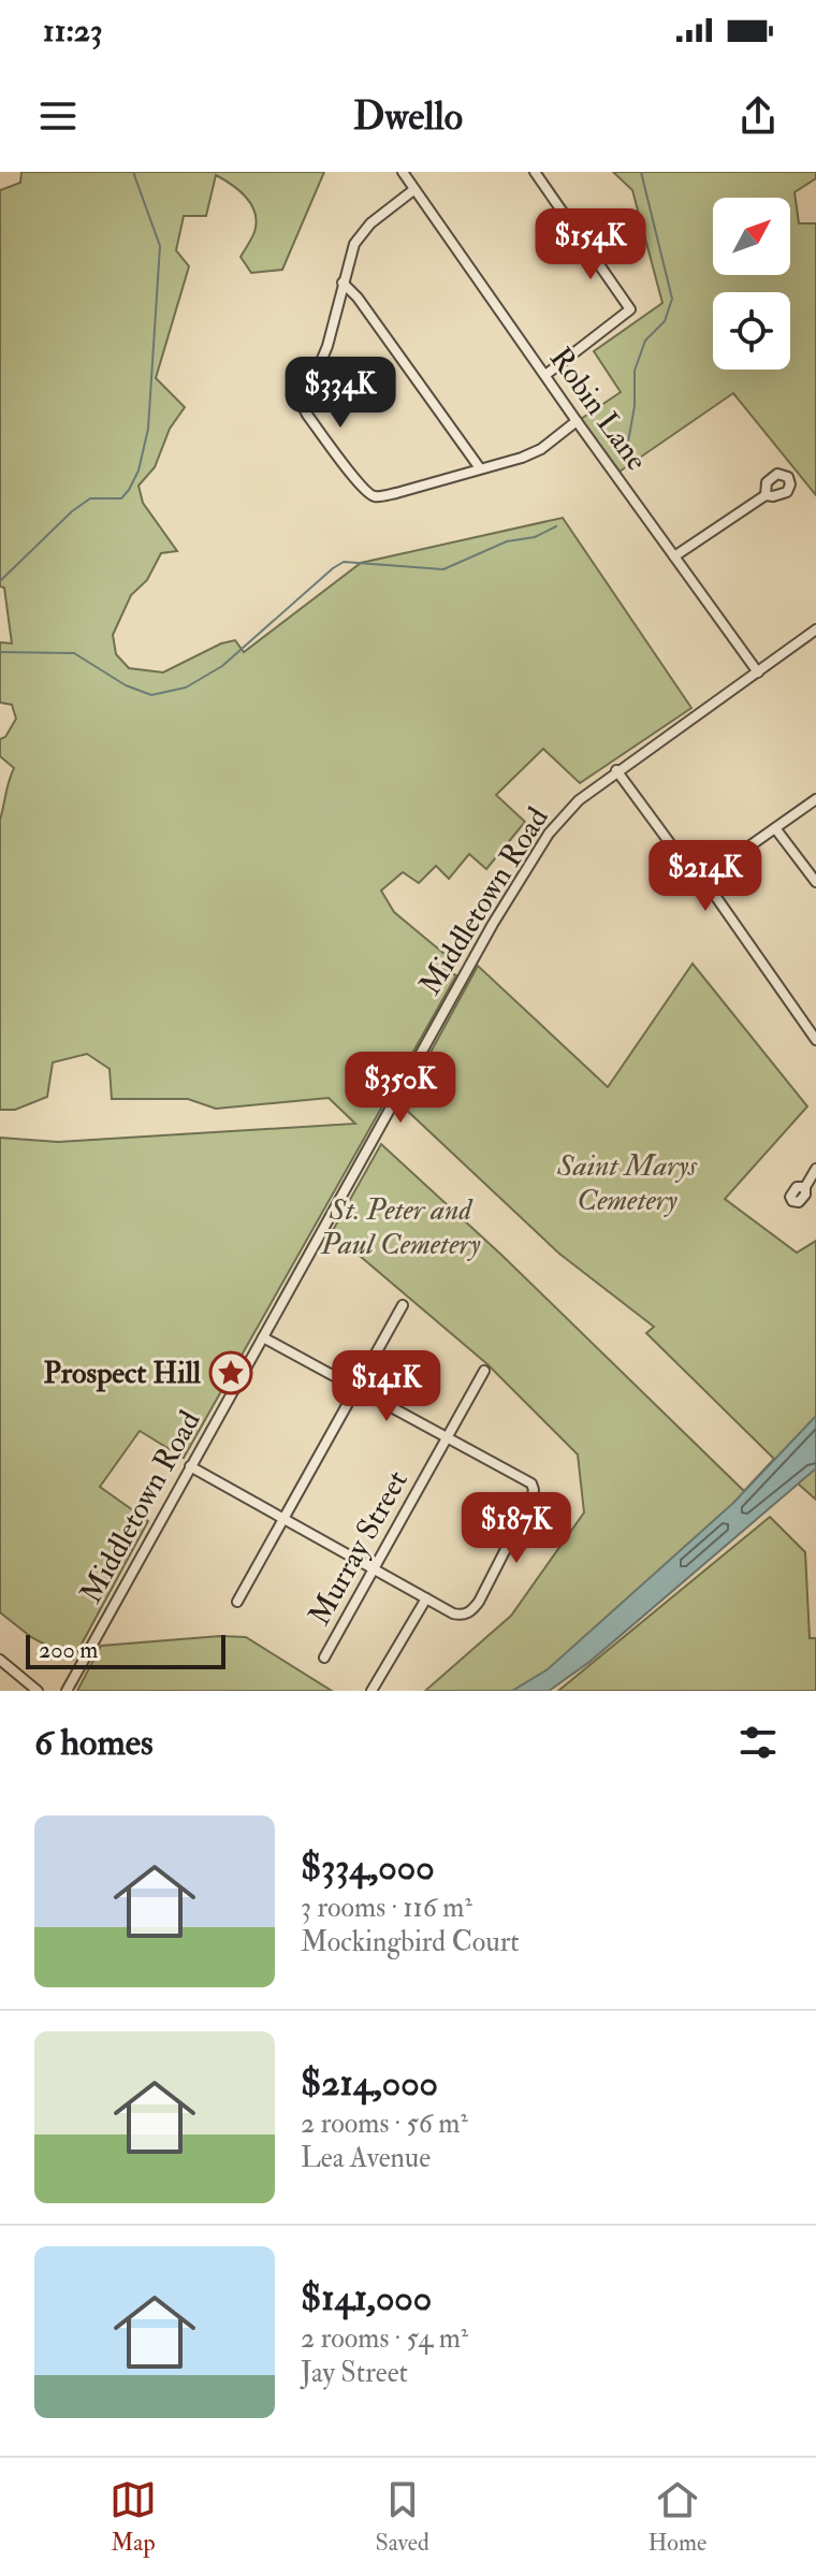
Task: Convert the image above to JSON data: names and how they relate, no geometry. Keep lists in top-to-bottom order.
{
  "streets": {
    "street": ["Robin Lane", "Middletown Road", "Murray Street"]
  },
  "crossings": [
    ["Robin Lane", "Middletown Road"]
  ],
  "parks": ["Saint Marys Cemetery", "St. Peter and Paul Cemetery"],
  "places": {
    "place": ["Prospect Hill"]
  },
  "scale_bar": "200 m",
  "north": "top right",
  "page": {
    "status": "11:23",
    "header": "Dwello",
    "price": [
      "$154K",
      "$334K",
      "$214K",
      "$350K",
      "$141K",
      "$187K"
    ],
    "scale": "200 m",
    "heading": "6 homes",
    "list": [
      {
        "name": "$334,000",
        "note": "3 rooms · 116 m² · Mockingbird Court"
      },
      {
        "name": "$214,000",
        "note": "2 rooms · 56 m² · Lea Avenue"
      },
      {
        "name": "$141,000",
        "note": "2 rooms · 54 m² · Jay Street"
      }
    ],
    "tabs": ["Map", "Saved", "Home"]
  }
}
